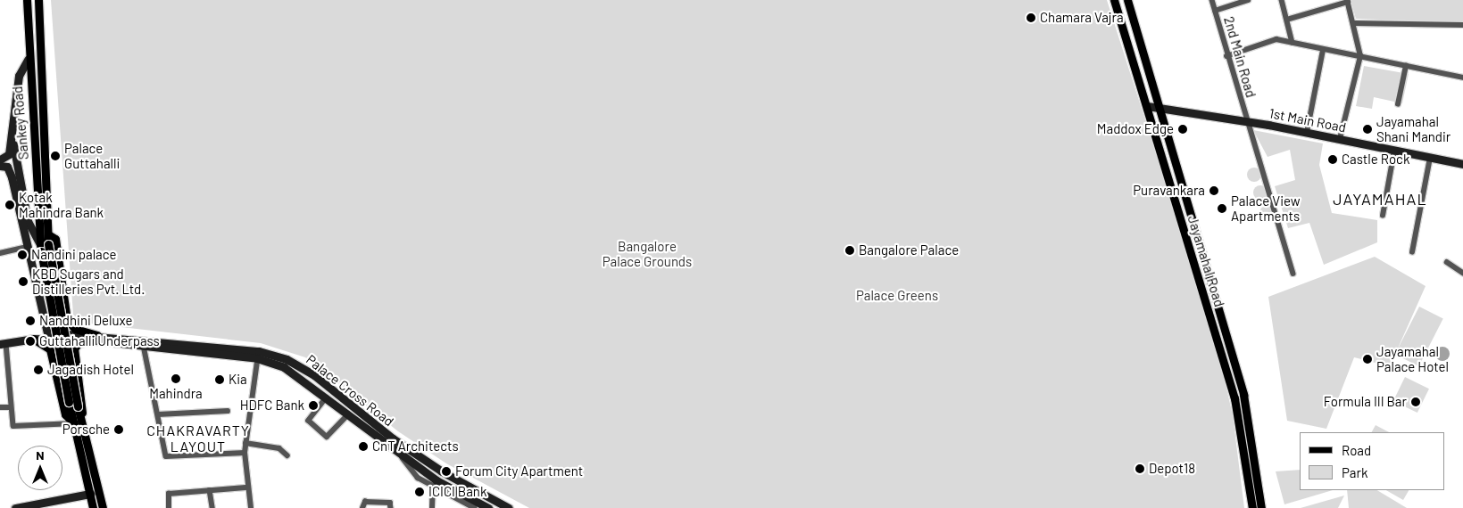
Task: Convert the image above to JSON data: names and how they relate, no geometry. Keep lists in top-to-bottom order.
{
  "streets": {
    "main road": ["Sankey Road", "Jayamahal Road"],
    "street": ["2nd Main Road", "1st Main Road", "Palace Cross Road"]
  },
  "crossings": [
    ["2nd Main Road", "1st Main Road"],
    ["1st Main Road", "Jayamahal Road"]
  ],
  "districts": ["JAYAMAHAL", "CHAKRAVARTY LAYOUT"],
  "parks": ["Bangalore Palace Grounds", "Palace Greens"],
  "places": [
    "Chamara Vajra",
    "Maddox Edge",
    "Jayamahal Shani Mandir",
    "Palace Guttahalli",
    "Castle Rock",
    "Puravankara",
    "Kotak Mahindra Bank",
    "Palace View Apartments",
    "Bangalore Palace",
    "Nandini palace",
    "KBD Sugars and Distilleries Pvt. Ltd.",
    "Nandhini Deluxe",
    "Guttahalli Underpass",
    "Jayamahal Palace Hotel",
    "Jagadish Hotel",
    "Mahindra",
    "Kia",
    "Formula III Bar",
    "HDFC Bank",
    "Porsche",
    "CnT Architects",
    "Depot18",
    "Forum City Apartment",
    "ICICI Bank"
  ],
  "legend": ["Road", "Park"],
  "north": "top"
}
